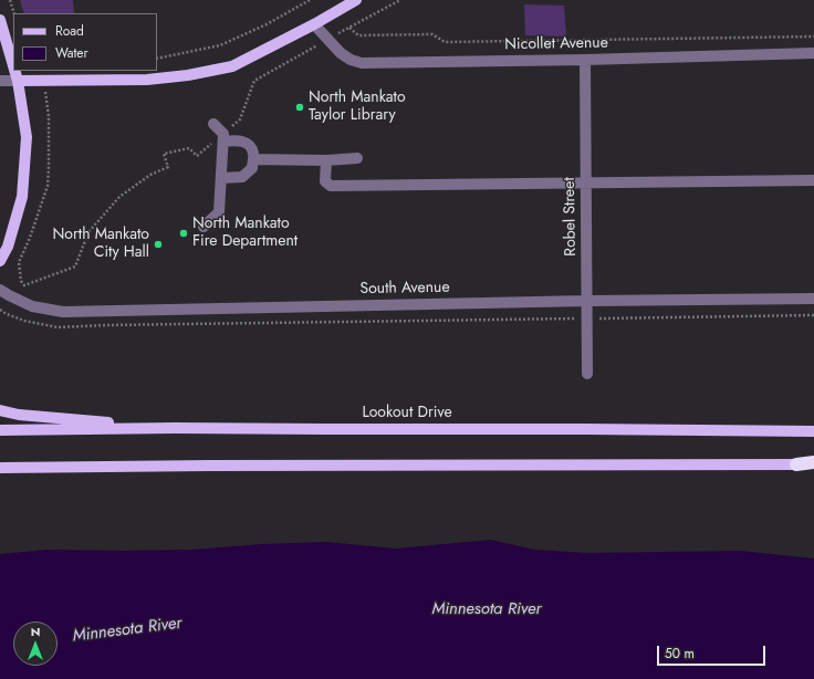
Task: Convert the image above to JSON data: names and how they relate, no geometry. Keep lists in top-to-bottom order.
{
  "streets": {
    "main road": ["Lookout Drive"],
    "street": ["Nicollet Avenue", "Robel Street", "South Avenue"]
  },
  "crossings": [
    ["Nicollet Avenue", "Robel Street"],
    ["Robel Street", "South Avenue"]
  ],
  "water": ["Minnesota River"],
  "places": ["North Mankato Taylor Library", "North Mankato Fire Department", "North Mankato City Hall"],
  "legend": ["Road", "Water"],
  "scale_bar": "50 m",
  "north": "top"
}
